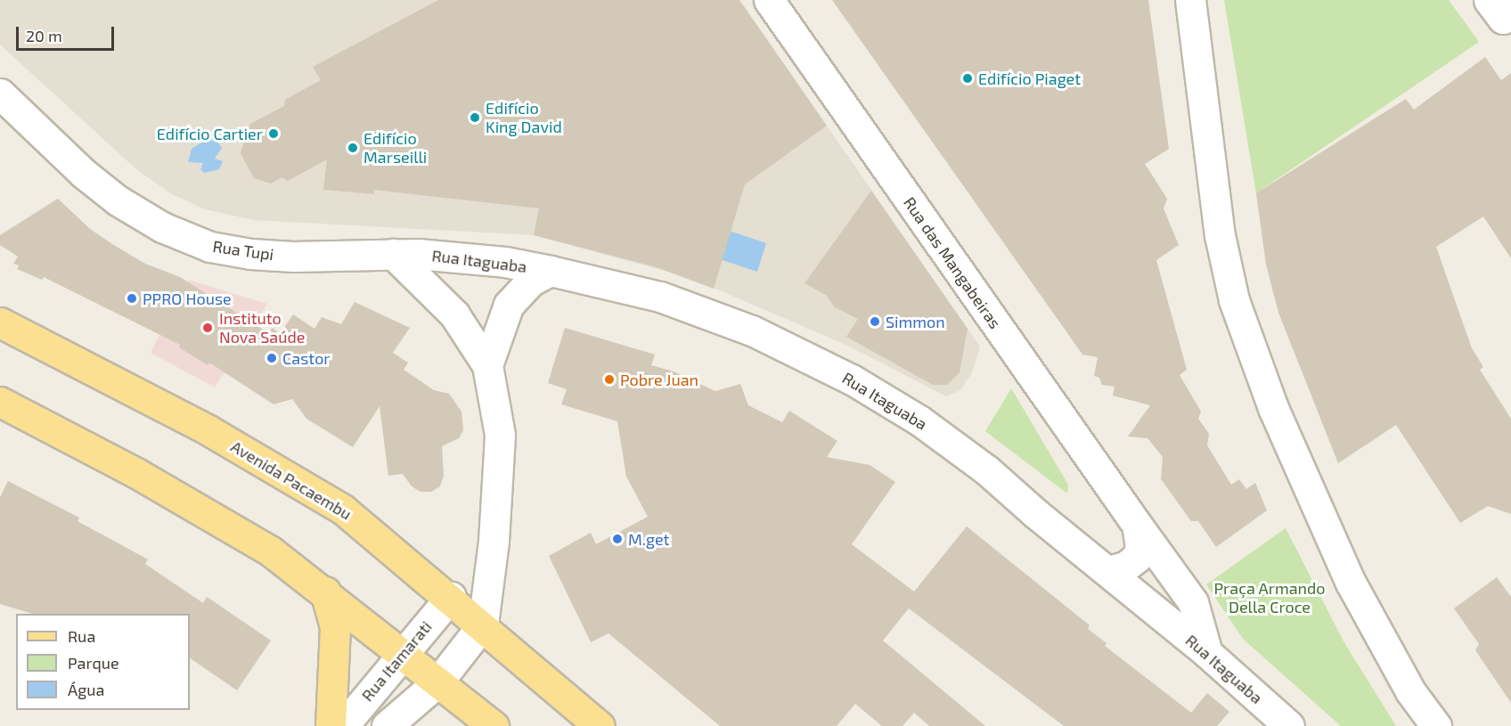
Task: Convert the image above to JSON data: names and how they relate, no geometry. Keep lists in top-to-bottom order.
{
  "streets": {
    "main road": ["Avenida Pacaembu"],
    "street": [
      "Rua Tupi",
      "Rua Itaguaba",
      "Rua das Mangabeiras",
      "Rua Itamarati"
    ]
  },
  "crossings": [
    ["Rua Tupi", "Rua Itaguaba"],
    ["Rua Itaguaba", "Rua das Mangabeiras"],
    ["Avenida Pacaembu", "Rua Itamarati"]
  ],
  "parks": ["Praça Armando Della Croce"],
  "places": [
    "Edifício Piaget",
    "Edifício King David",
    "Edifício Cartier",
    "Edifício Marseilli",
    "PPRO House",
    "Simmon",
    "Instituto Nova Saúde",
    "Castor",
    "Pobre Juan",
    "M.get"
  ],
  "legend": ["Rua", "Parque", "Água"],
  "scale_bar": "20 m"
}
